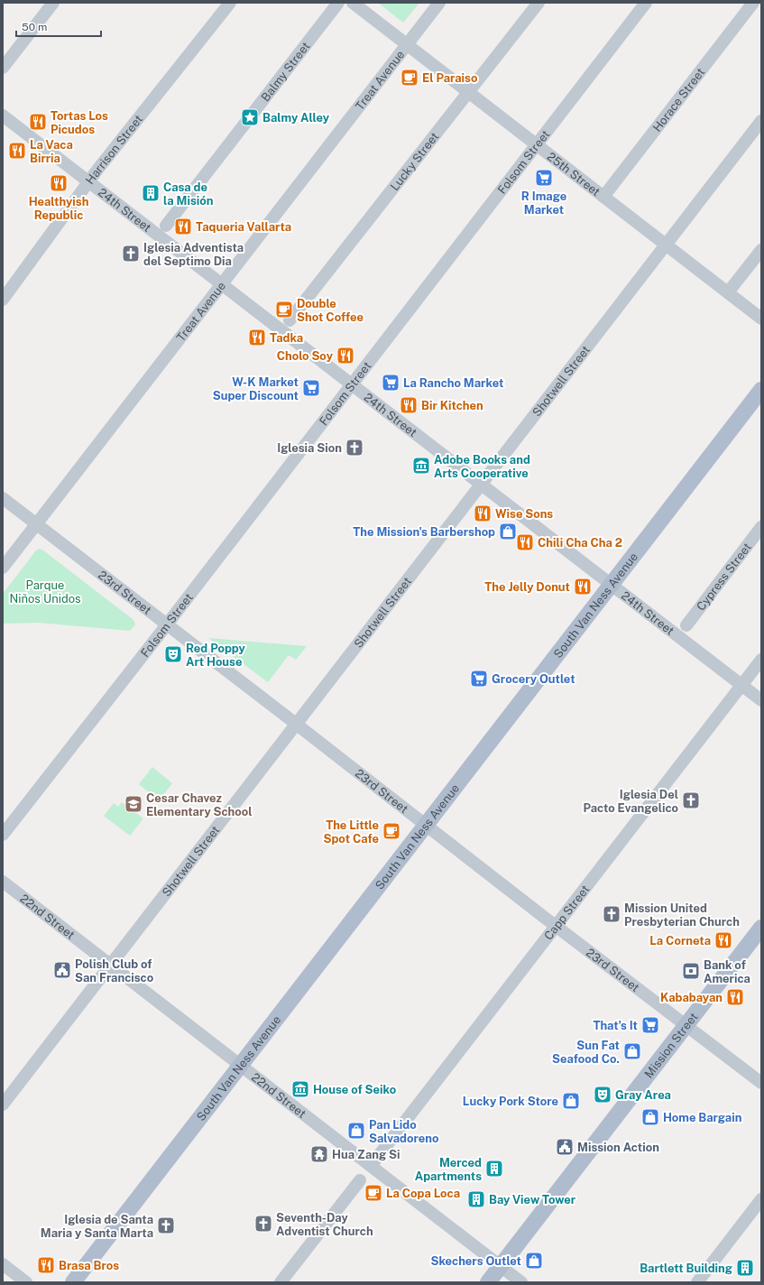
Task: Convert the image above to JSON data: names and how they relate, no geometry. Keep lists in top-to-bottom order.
{
  "streets": {
    "main road": ["South Van Ness Avenue", "Mission Street"],
    "street": [
      "Balmy Street",
      "Treat Avenue",
      "Horace Street",
      "Harrison Street",
      "Lucky Street",
      "Folsom Street",
      "25th Street",
      "24th Street",
      "Shotwell Street",
      "Cypress Street",
      "23rd Street",
      "Capp Street",
      "22nd Street"
    ]
  },
  "crossings": [
    ["Treat Avenue", "25th Street"],
    ["Treat Avenue", "24th Street"],
    ["Treat Avenue", "23rd Street"],
    ["Horace Street", "25th Street"],
    ["Harrison Street", "24th Street"],
    ["Lucky Street", "25th Street"],
    ["Folsom Street", "25th Street"],
    ["Folsom Street", "24th Street"],
    ["Folsom Street", "23rd Street"],
    ["25th Street", "Shotwell Street"],
    ["24th Street", "Shotwell Street"],
    ["24th Street", "South Van Ness Avenue"],
    ["24th Street", "Capp Street"],
    ["Shotwell Street", "23rd Street"],
    ["Shotwell Street", "22nd Street"],
    ["23rd Street", "South Van Ness Avenue"],
    ["23rd Street", "Capp Street"],
    ["23rd Street", "Mission Street"],
    ["South Van Ness Avenue", "22nd Street"],
    ["Capp Street", "22nd Street"],
    ["22nd Street", "Mission Street"]
  ],
  "parks": ["Parque Niños Unidos"],
  "places": {
    "cafe": [
      "El Paraiso",
      "Double Shot Coffee",
      "The Little Spot Cafe",
      "La Copa Loca"
    ],
    "place": ["Balmy Alley"],
    "restaurant": [
      "Tortas Los Picudos",
      "La Vaca Birria",
      "Healthyish Republic",
      "Taqueria Vallarta",
      "Tadka",
      "Cholo Soy",
      "Bir Kitchen",
      "Wise Sons",
      "Chili Cha Cha 2",
      "The Jelly Donut",
      "La Corneta",
      "Kababayan",
      "Brasa Bros"
    ],
    "supermarket": [
      "R Image Market",
      "La Rancho Market",
      "W-K Market Super Discount",
      "Grocery Outlet",
      "That's It"
    ],
    "building": [
      "Casa de la Misión",
      "Merced Apartments",
      "Bay View Tower",
      "Bartlett Building"
    ],
    "church": [
      "Iglesia Adventista del Septimo Dia",
      "Iglesia Sion",
      "Iglesia Del Pacto Evangelico",
      "Mission United Presbyterian Church",
      "Seventh-Day Adventist Church",
      "Iglesia de Santa Maria y Santa Marta"
    ],
    "museum": ["Adobe Books and Arts Cooperative", "House of Seiko"],
    "shop": [
      "The Mission's Barbershop",
      "Sun Fat Seafood Co.",
      "Lucky Pork Store",
      "Home Bargain",
      "Pan Lido Salvadoreno",
      "Skechers Outlet"
    ],
    "theatre": ["Red Poppy Art House", "Gray Area"],
    "school or university": ["Cesar Chavez Elementary School"],
    "public building": ["Polish Club of San Francisco", "Mission Action"],
    "bank": ["Bank of America"],
    "temple": ["Hua Zang Si"]
  },
  "scale_bar": "50 m"
}
